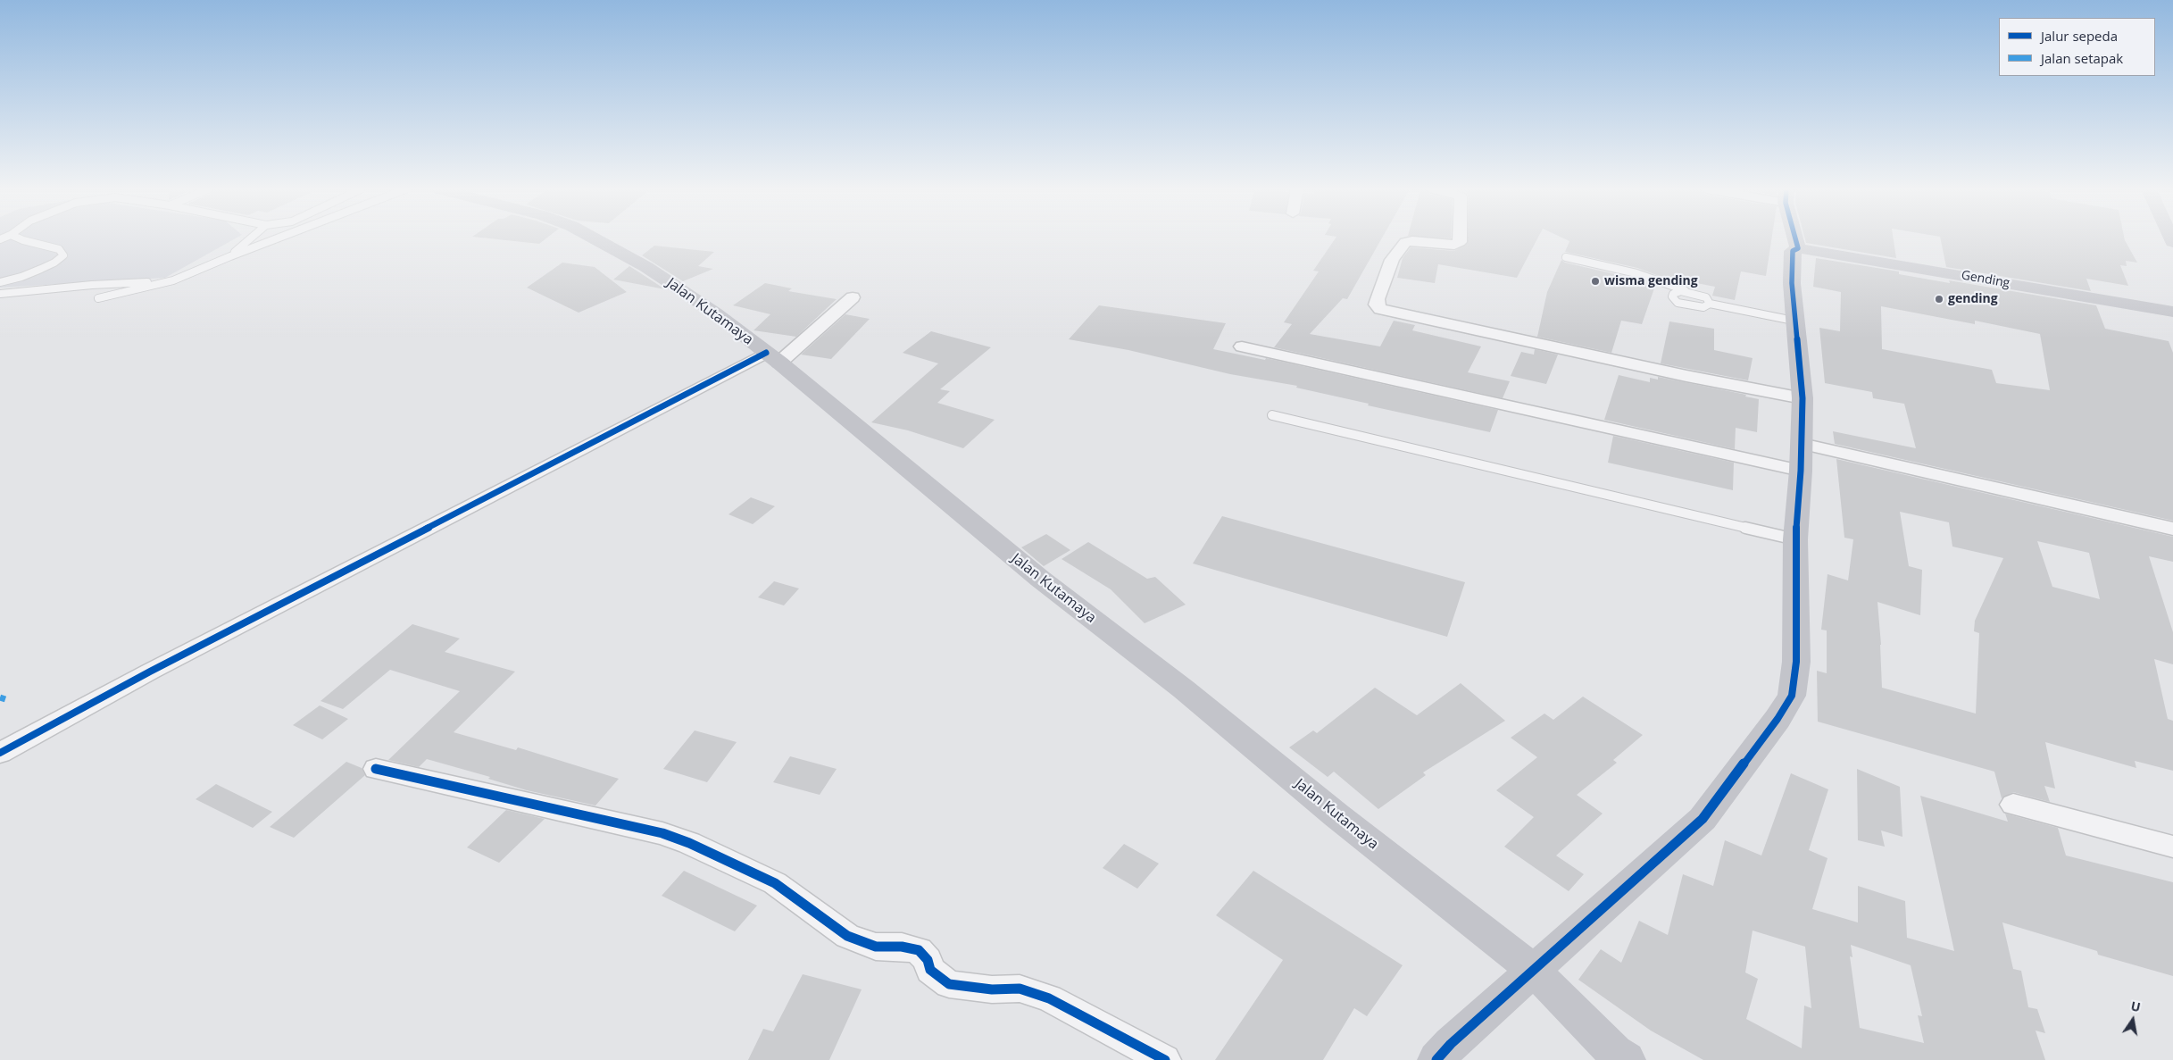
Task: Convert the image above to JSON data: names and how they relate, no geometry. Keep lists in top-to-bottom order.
{
  "streets": {
    "main road": ["Gending", "Jalan Kutamaya"]
  },
  "places": ["wisma gending", "gending"],
  "legend": ["Jalur sepeda", "Jalan setapak"],
  "north": "top"
}
